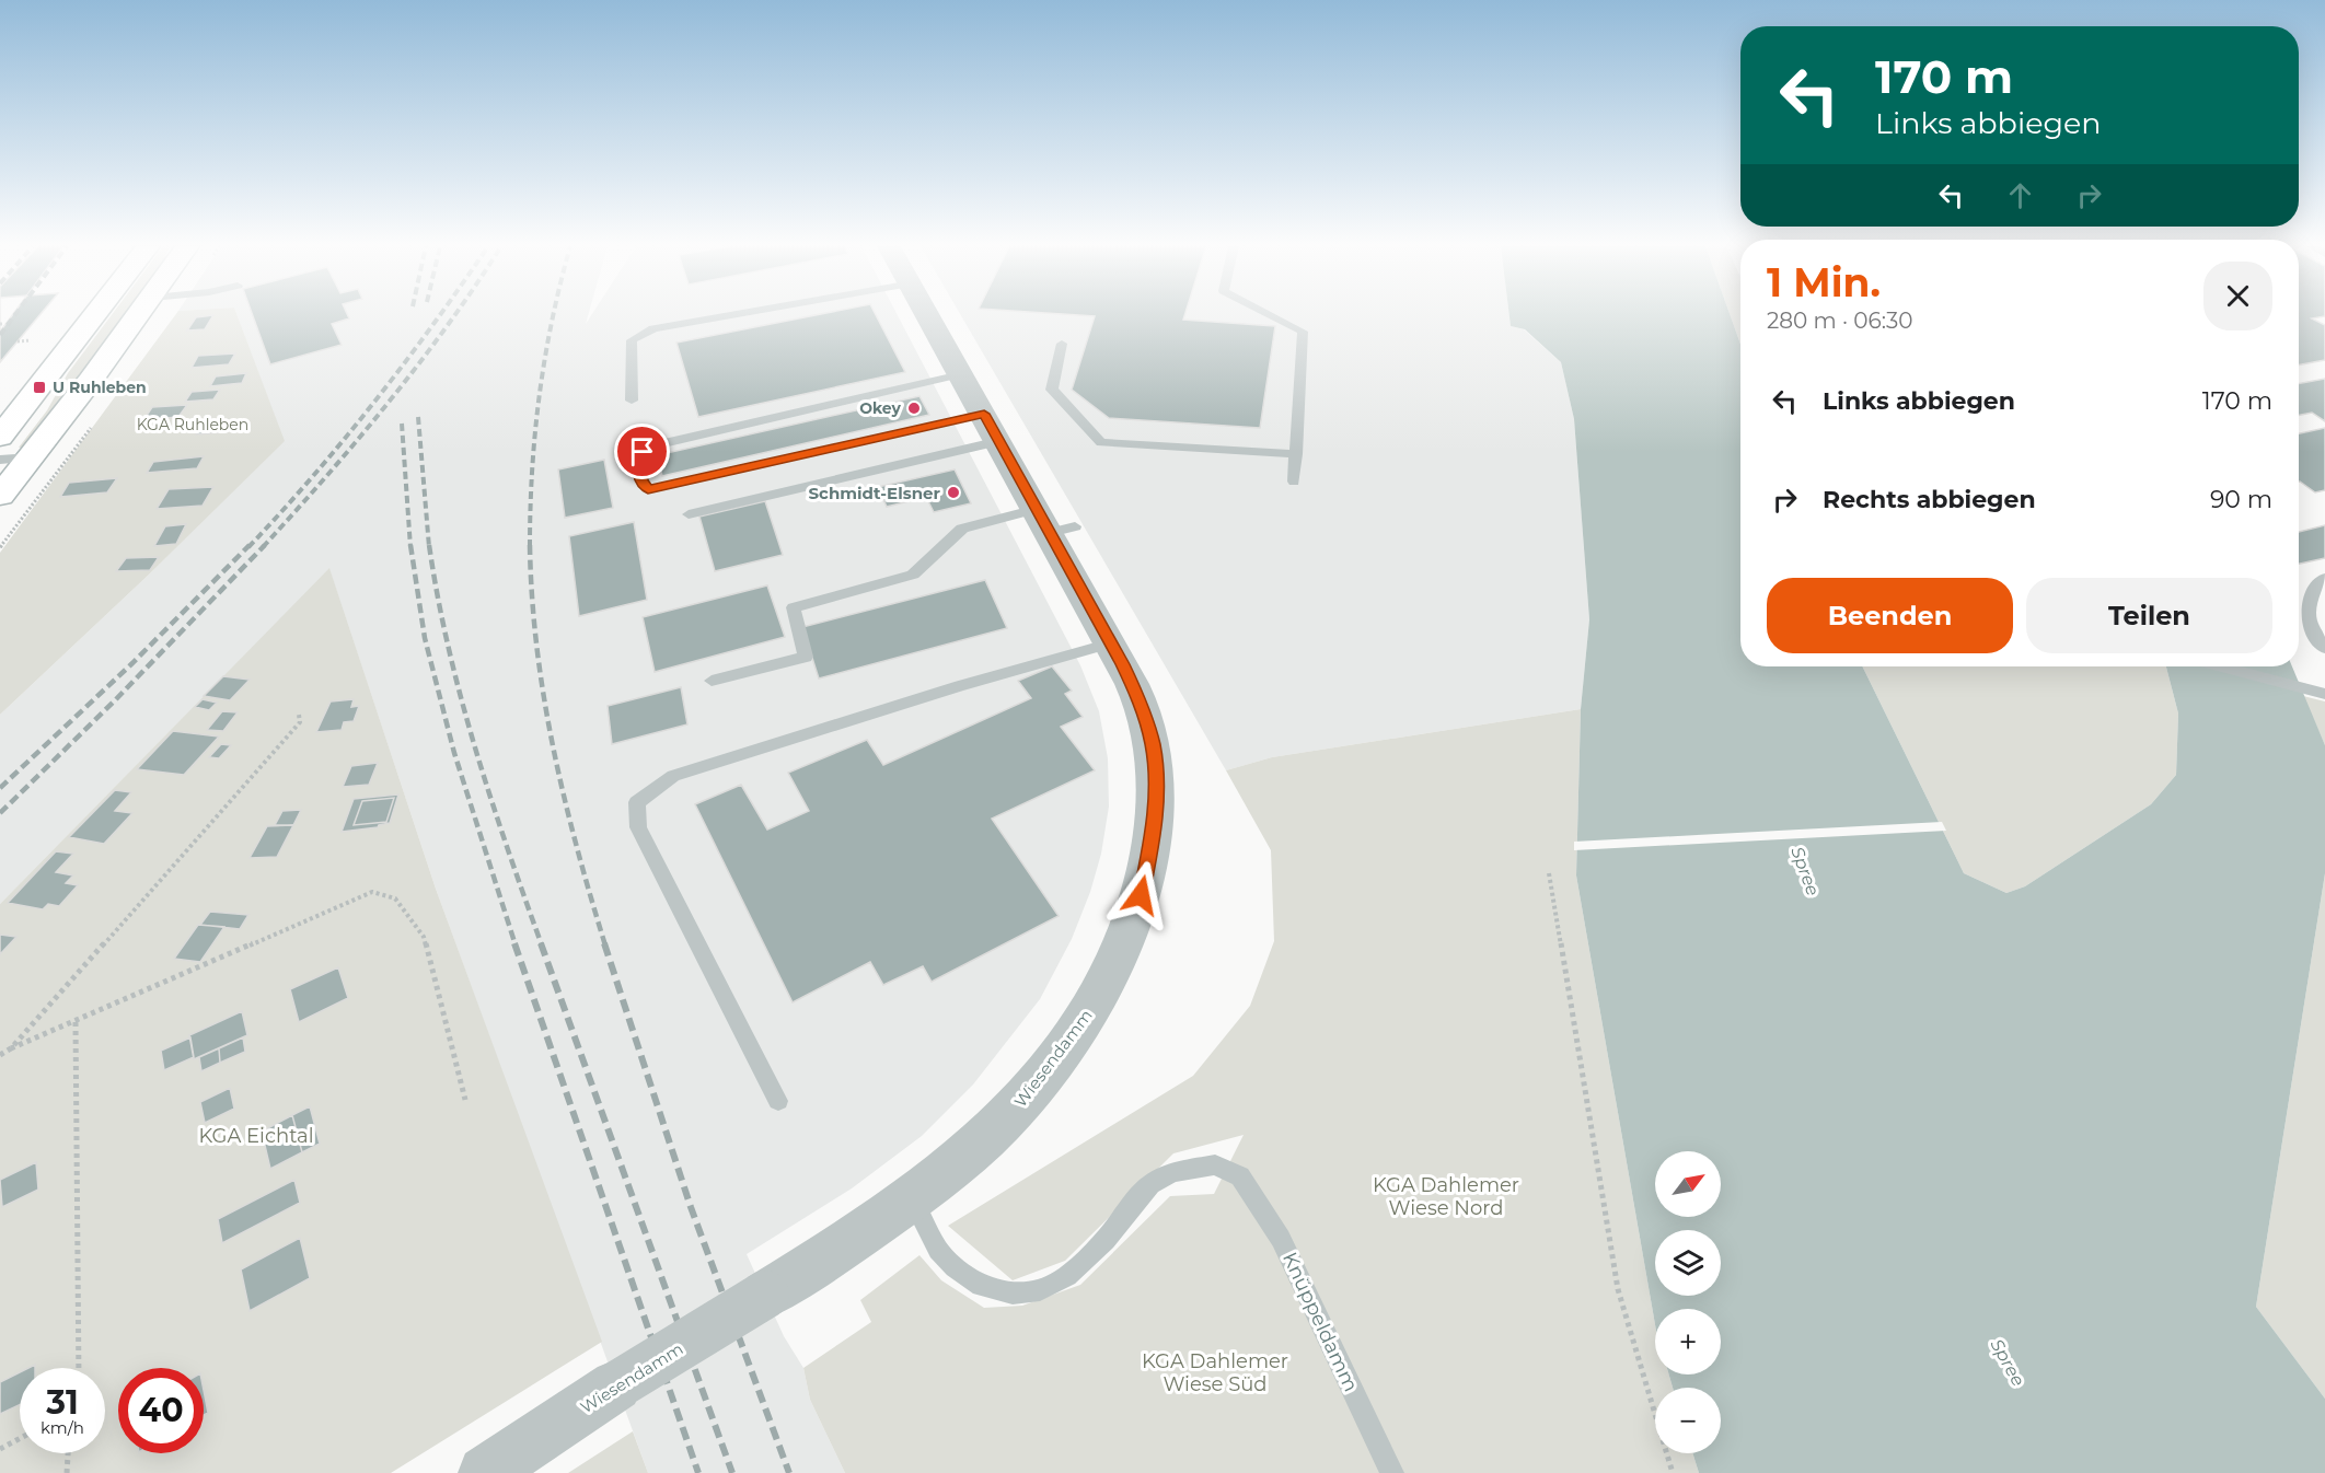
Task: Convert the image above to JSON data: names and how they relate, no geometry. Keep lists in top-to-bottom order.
{
  "streets": {
    "street": ["Wiesendamm"],
    "lane": ["Knüppeldamm"]
  },
  "crossings": [
    ["Wiesendamm", "Knüppeldamm"]
  ],
  "water": ["Spree"],
  "parks": [
    "KGA Ruhleben",
    "KGA Eichtal",
    "KGA Dahlemer Wiese Nord",
    "KGA Dahlemer Wiese Süd"
  ],
  "places": {
    "transit": ["U Ruhleben"],
    "other": ["Okey", "Schmidt-Elsner"]
  },
  "north": "top right",
  "page": {
    "turn": ["170 m", "Links abbiegen"],
    "heading": ["1 Min.", "280 m · 06:30"],
    "list": [
      {
        "name": "Links abbiegen",
        "value": "170 m"
      },
      {
        "name": "Rechts abbiegen",
        "value": "90 m"
      }
    ],
    "buttons": ["Beenden", "Teilen"],
    "map_buttons": ["+", "−"],
    "speed": "31 km/h",
    "limit": "40"
  }
}
